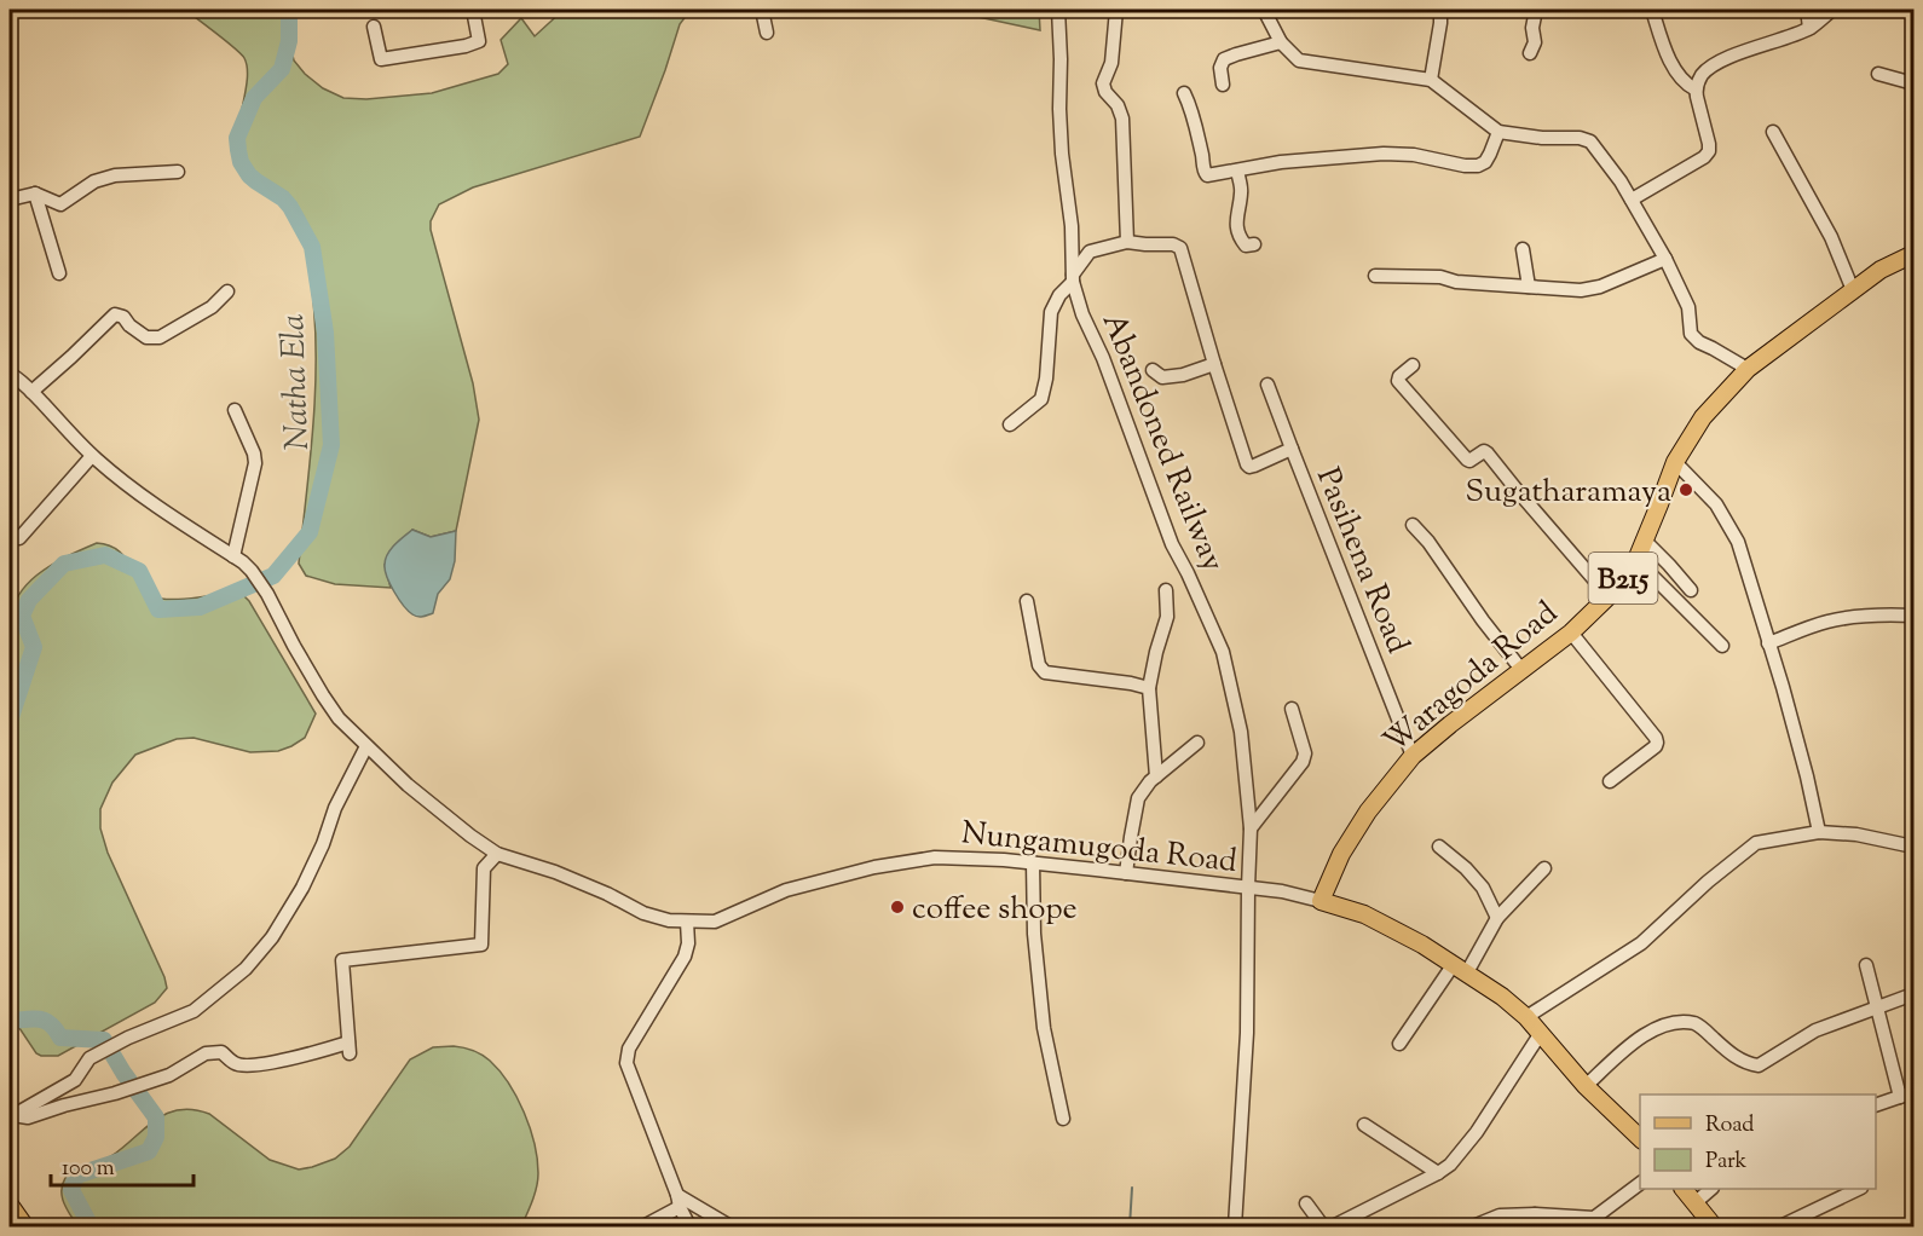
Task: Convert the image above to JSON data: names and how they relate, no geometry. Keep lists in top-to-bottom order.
{
  "streets": {
    "main road": ["B215", "Waragoda Road"],
    "street": ["Abandoned Railway", "Pasihena Road", "Nungamugoda Road"]
  },
  "crossings": [
    ["Abandoned Railway", "Nungamugoda Road"],
    ["Pasihena Road", "Waragoda Road"],
    ["Waragoda Road", "Nungamugoda Road"]
  ],
  "water": ["Natha Ela"],
  "places": ["Sugatharamaya", "coffee shope"],
  "legend": ["Road", "Park"],
  "scale_bar": "100 m"
}
